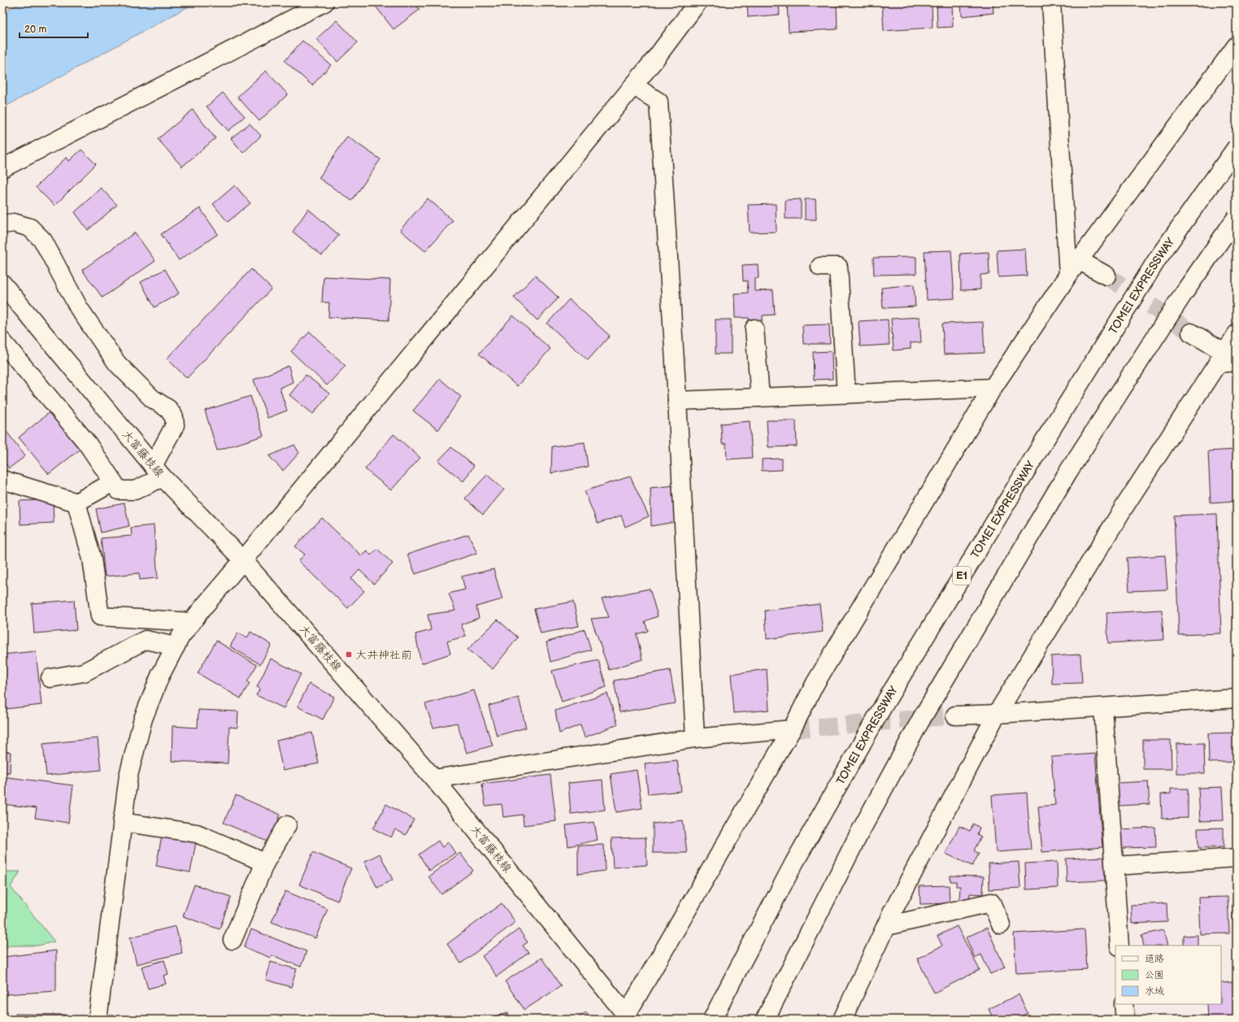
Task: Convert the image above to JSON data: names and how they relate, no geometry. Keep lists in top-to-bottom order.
{
  "streets": {
    "main road": ["TOMEI EXPRESSWAY", "大富藤枝線", "E1"]
  },
  "places": {
    "transit": ["大井神社前"]
  },
  "legend": ["道路", "公園", "水域"],
  "scale_bar": "20 m"
}
